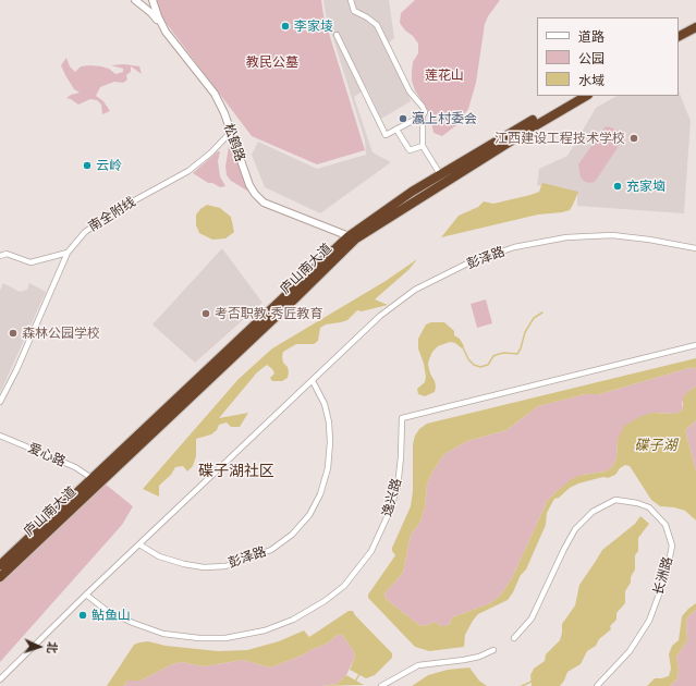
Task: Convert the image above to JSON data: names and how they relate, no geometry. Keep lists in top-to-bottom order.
{
  "streets": {
    "highway": ["庐山南大道"],
    "main road": ["松鹤路"],
    "street": [
      "南全附线",
      "彭泽路",
      "爱心路",
      "逸兴路",
      "长洲路"
    ]
  },
  "crossings": [
    ["松鹤路", "南全附线"],
    ["松鹤路", "庐山南大道"],
    ["彭泽路", "逸兴路"],
    ["庐山南大道", "爱心路"]
  ],
  "districts": ["碟子湖社区"],
  "water": ["碟子湖"],
  "parks": ["教民公墓", "莲花山"],
  "places": [
    "李家堎",
    "瀛上村委会",
    "江西建设工程技术学校",
    "云岭",
    "充家垴",
    "考否职教·秀匠教育",
    "森林公园学校",
    "鲇鱼山"
  ],
  "legend": ["道路", "公园", "水域"],
  "north": "right"
}
